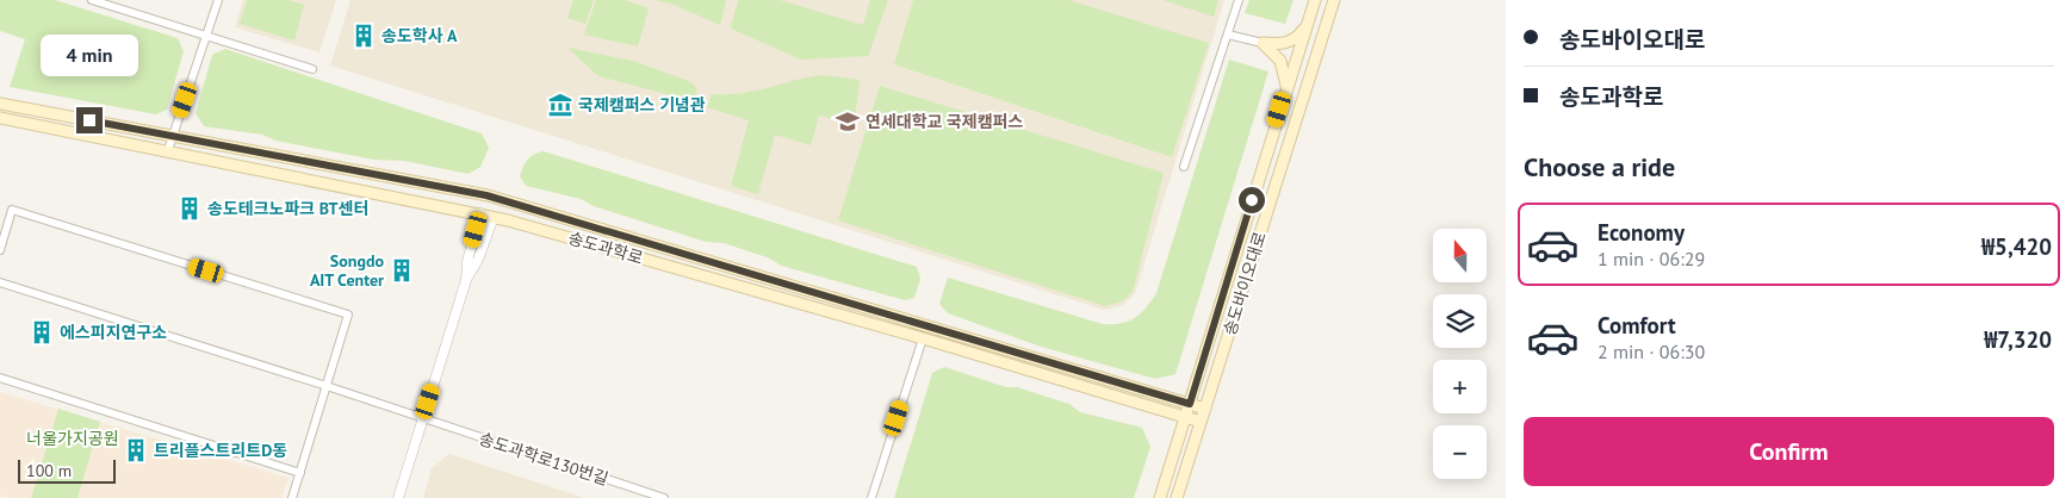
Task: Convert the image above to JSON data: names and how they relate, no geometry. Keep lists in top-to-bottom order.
{
  "streets": {
    "main road": ["송도과학로", "송도바이오대로"],
    "street": ["송도과학로130번길"]
  },
  "crossings": [
    ["송도과학로", "송도바이오대로"]
  ],
  "parks": ["너울가지공원"],
  "places": {
    "building": [
      "송도학사 A",
      "송도테크노파크 BT센터",
      "Songdo AIT Center",
      "에스피지연구소",
      "트리플스트리트D동"
    ],
    "museum": ["국제캠퍼스 기념관"],
    "school or university": ["연세대학교 국제캠퍼스"]
  },
  "scale_bar": "100 m",
  "north": "top",
  "page": {
    "banner": ["송도바이오대로", "송도과학로"],
    "bubble": "4 min",
    "heading": "Choose a ride",
    "list": [
      {
        "name": "Economy",
        "note": "1 min · 06:29",
        "value": "₩5,420"
      },
      {
        "name": "Comfort",
        "note": "2 min · 06:30",
        "value": "₩7,320"
      }
    ],
    "map_buttons": ["+", "−"],
    "buttons": "Confirm",
    "scale": "100 m"
  }
}
